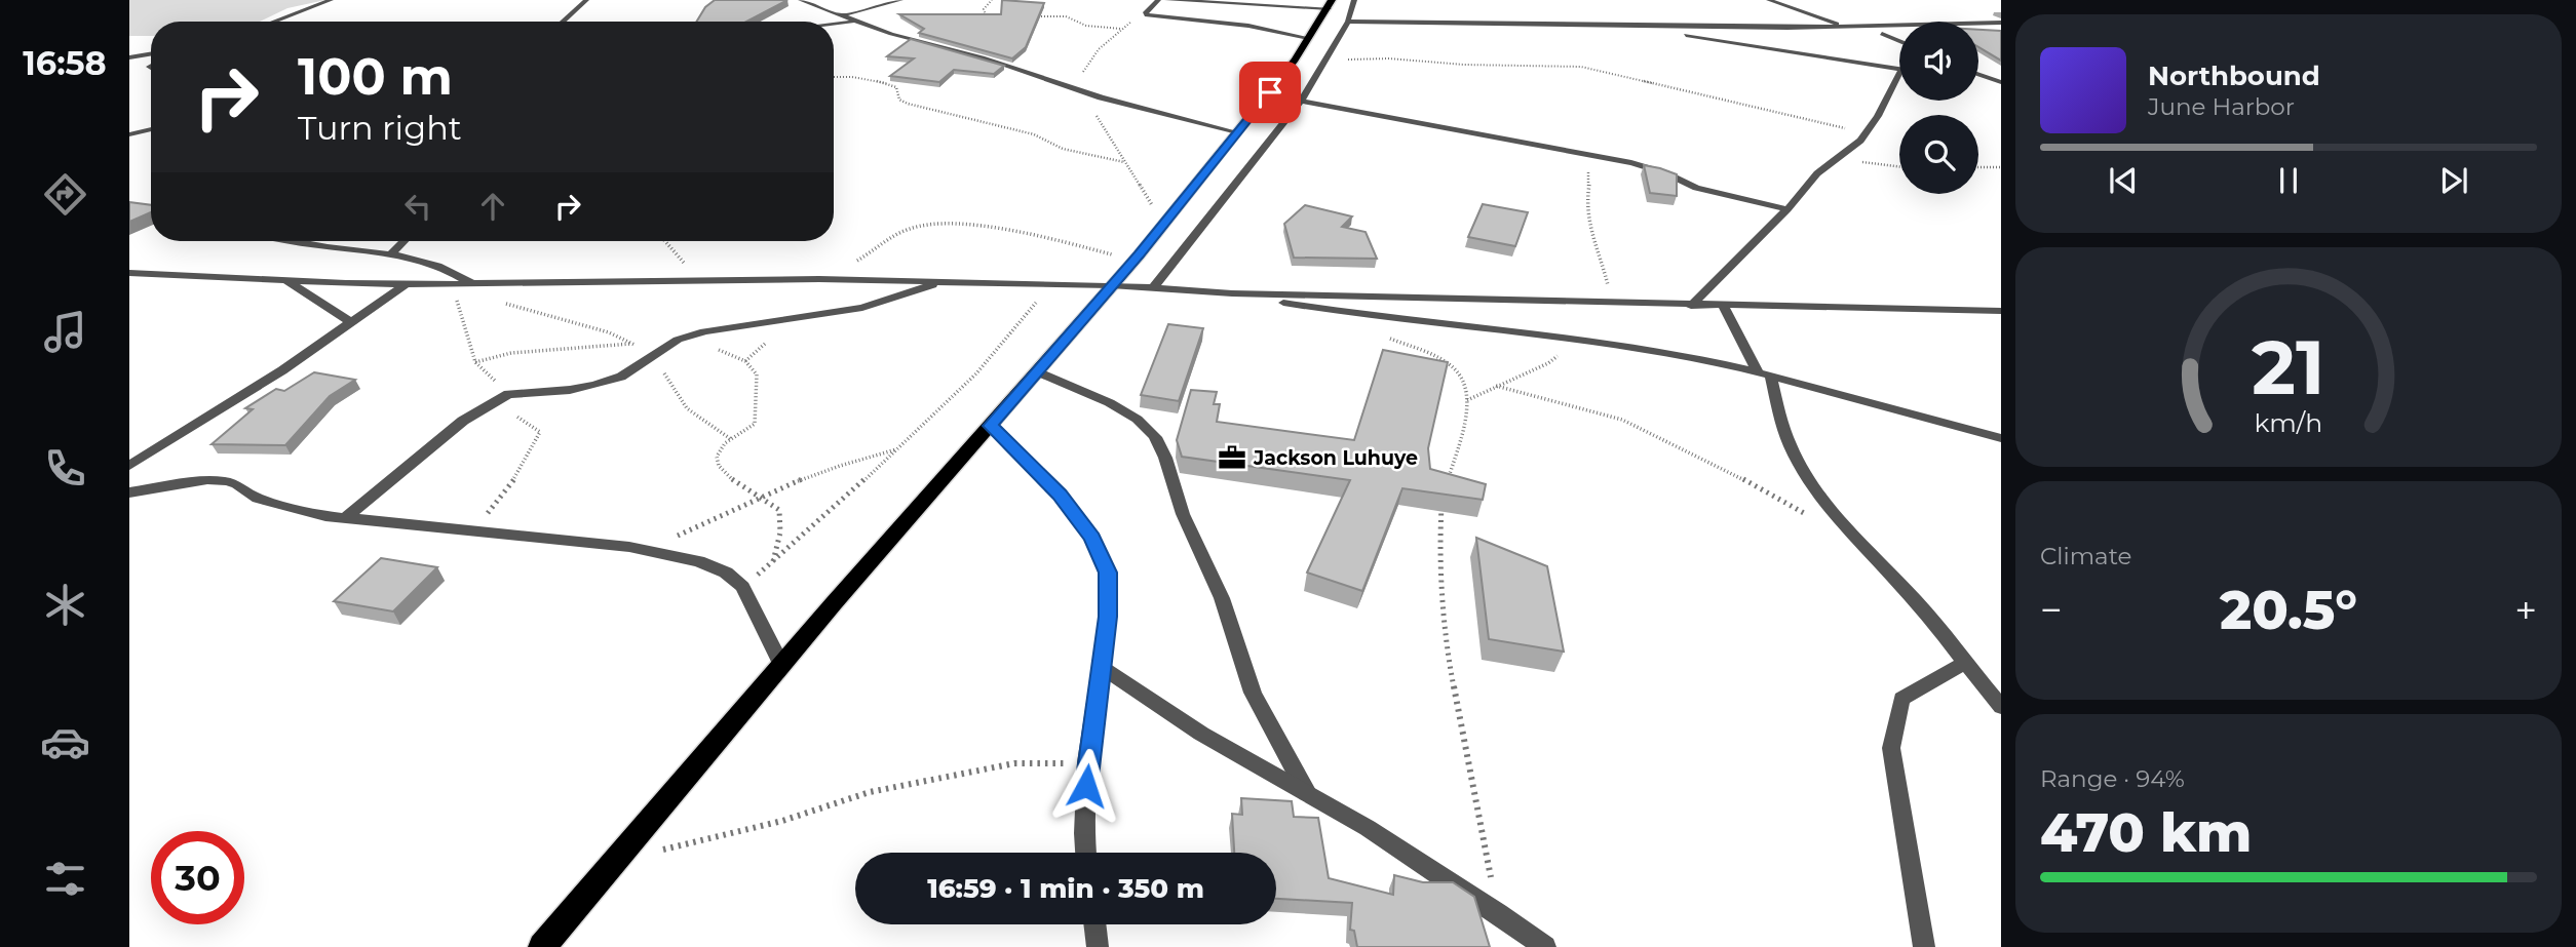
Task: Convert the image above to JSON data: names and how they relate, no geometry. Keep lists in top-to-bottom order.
{
  "places": {
    "office": ["Jackson Luhuye"]
  },
  "page": {
    "tabs": "16:58",
    "turn": ["100 m", "Turn right"],
    "song": ["Northbound", "June Harbor"],
    "tile": [
      "Climate",
      ["Range · 94%", "470 km"]
    ],
    "heat": ["−", "20.5°", "+"],
    "limit": "30",
    "trip": "16:59 · 1 min · 350 m",
    "gauge": ["21", "km/h"]
  }
}
